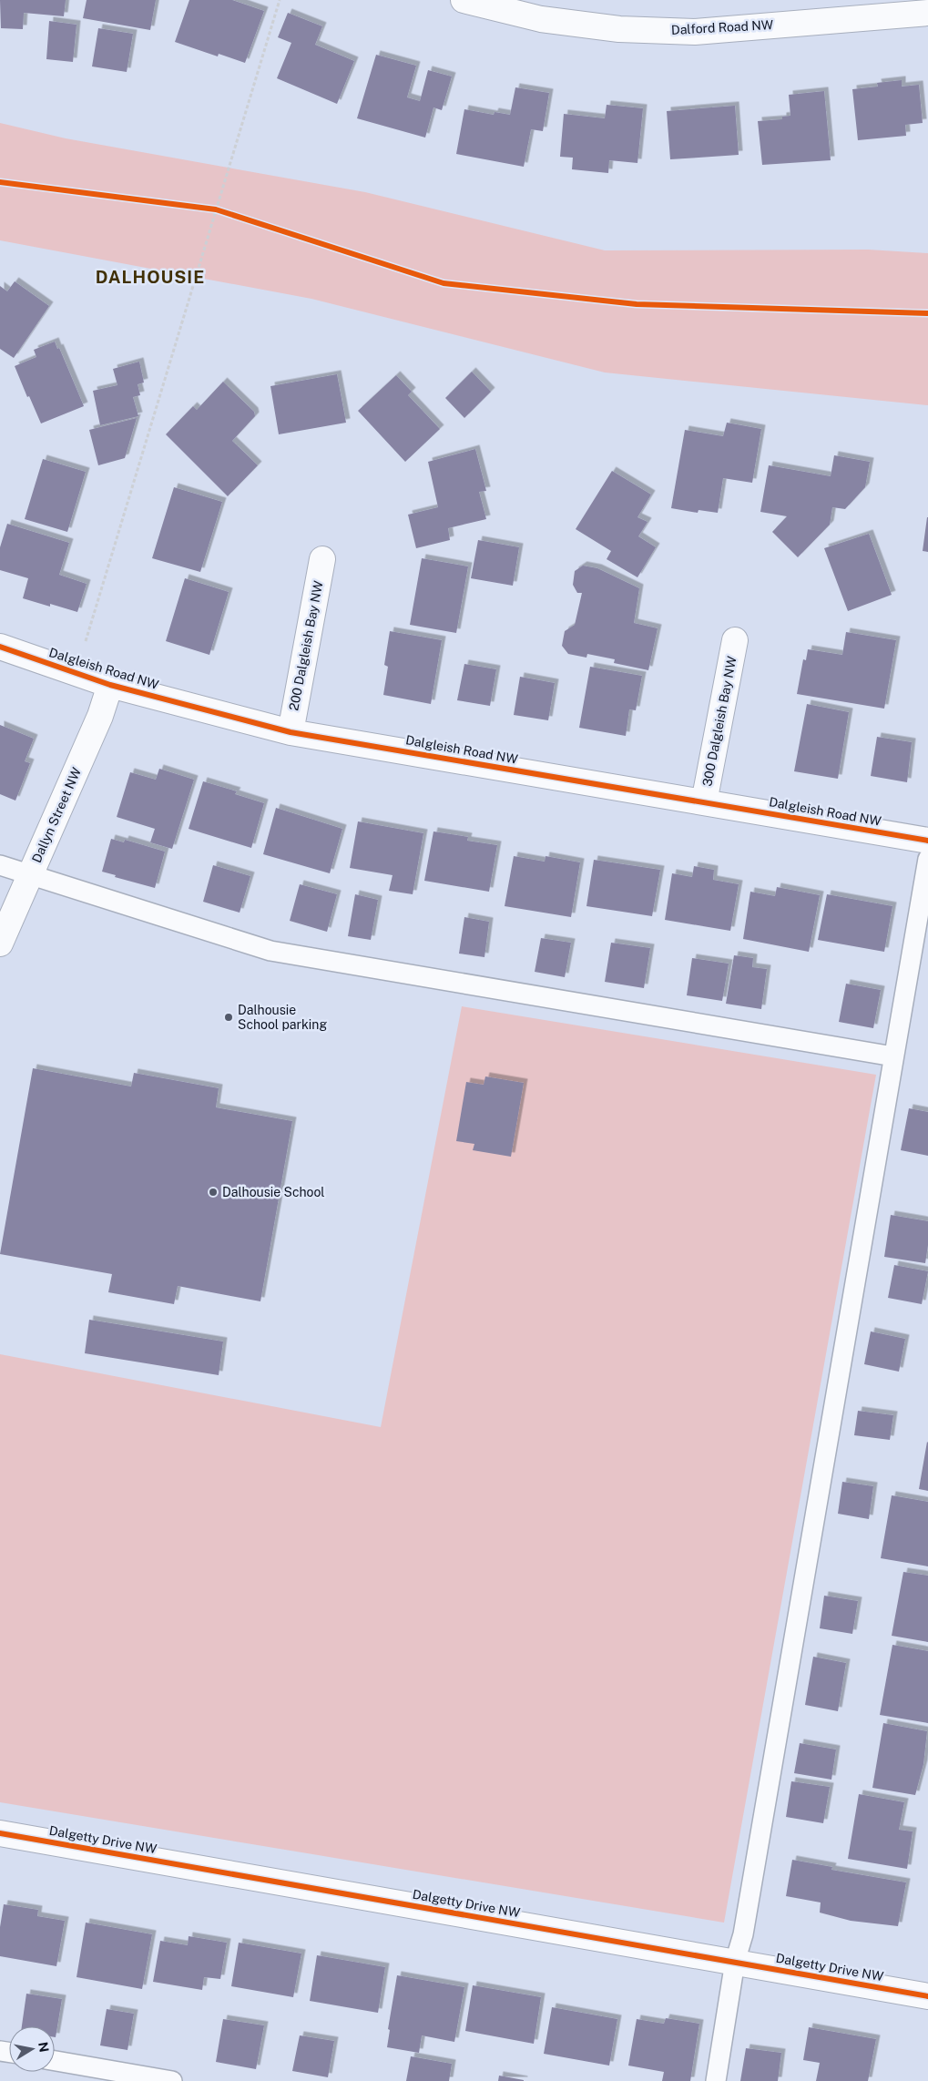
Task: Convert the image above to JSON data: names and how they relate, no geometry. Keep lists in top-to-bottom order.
{
  "streets": {
    "street": [
      "Dalford Road NW",
      "200 Dalgleish Bay NW",
      "Dalgleish Road NW",
      "300 Dalgleish Bay NW",
      "Dallyn Street NW",
      "Dalgetty Drive NW"
    ]
  },
  "crossings": [
    ["200 Dalgleish Bay NW", "Dalgleish Road NW"],
    ["Dalgleish Road NW", "300 Dalgleish Bay NW"],
    ["Dalgleish Road NW", "Dallyn Street NW"]
  ],
  "districts": ["DALHOUSIE"],
  "places": ["Dalhousie School parking", "Dalhousie School"],
  "north": "right"
}
